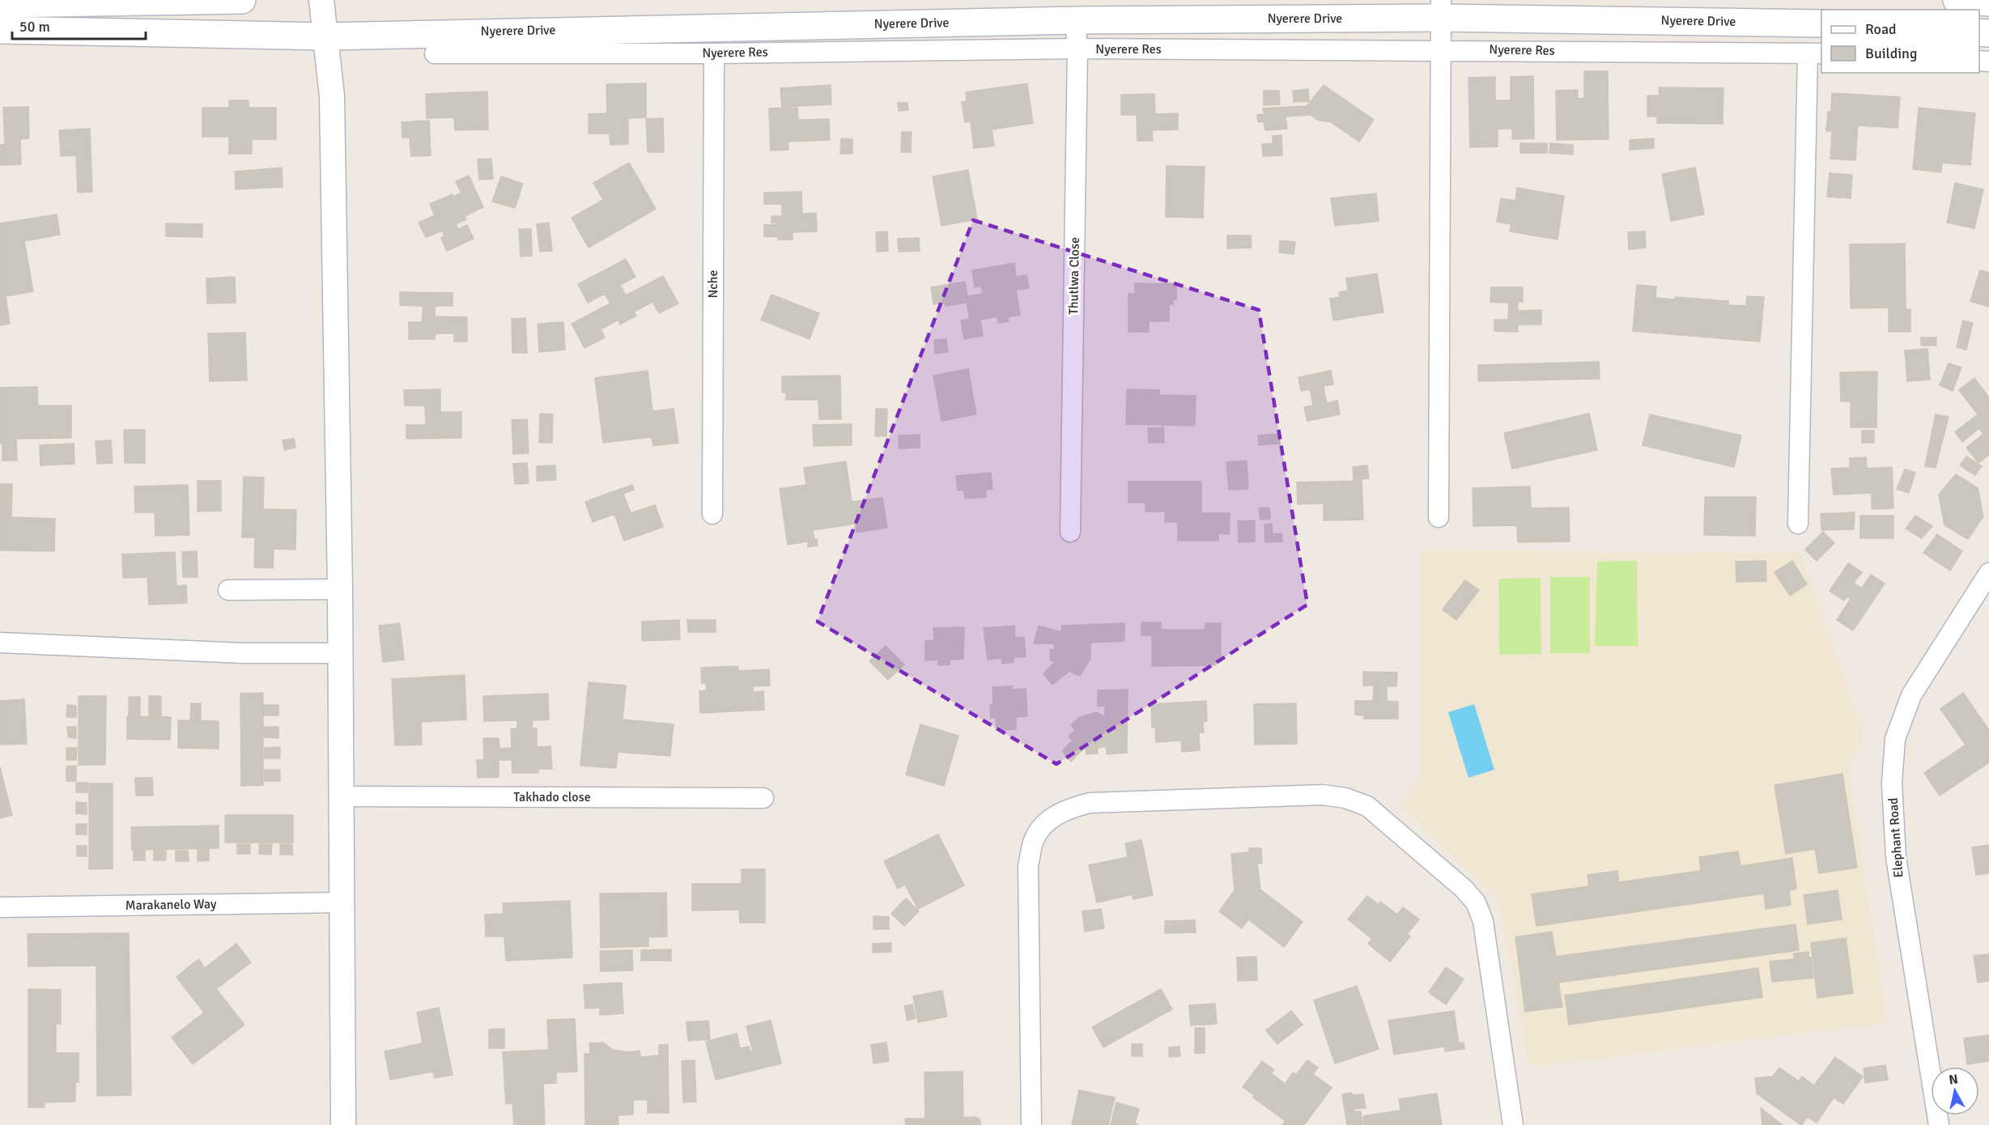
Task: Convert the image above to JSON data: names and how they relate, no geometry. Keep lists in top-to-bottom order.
{
  "streets": {
    "main road": ["Nyerere Drive"],
    "street": [
      "Nyerere Res",
      "Thutlwa Close",
      "Nche",
      "Takhado close",
      "Elephant Road",
      "Marakanelo Way"
    ]
  },
  "crossings": [
    ["Nyerere Drive", "Thutlwa Close"],
    ["Nyerere Res", "Thutlwa Close"],
    ["Nyerere Res", "Nche"]
  ],
  "legend": ["Road", "Building"],
  "scale_bar": "50 m",
  "north": "top"
}
